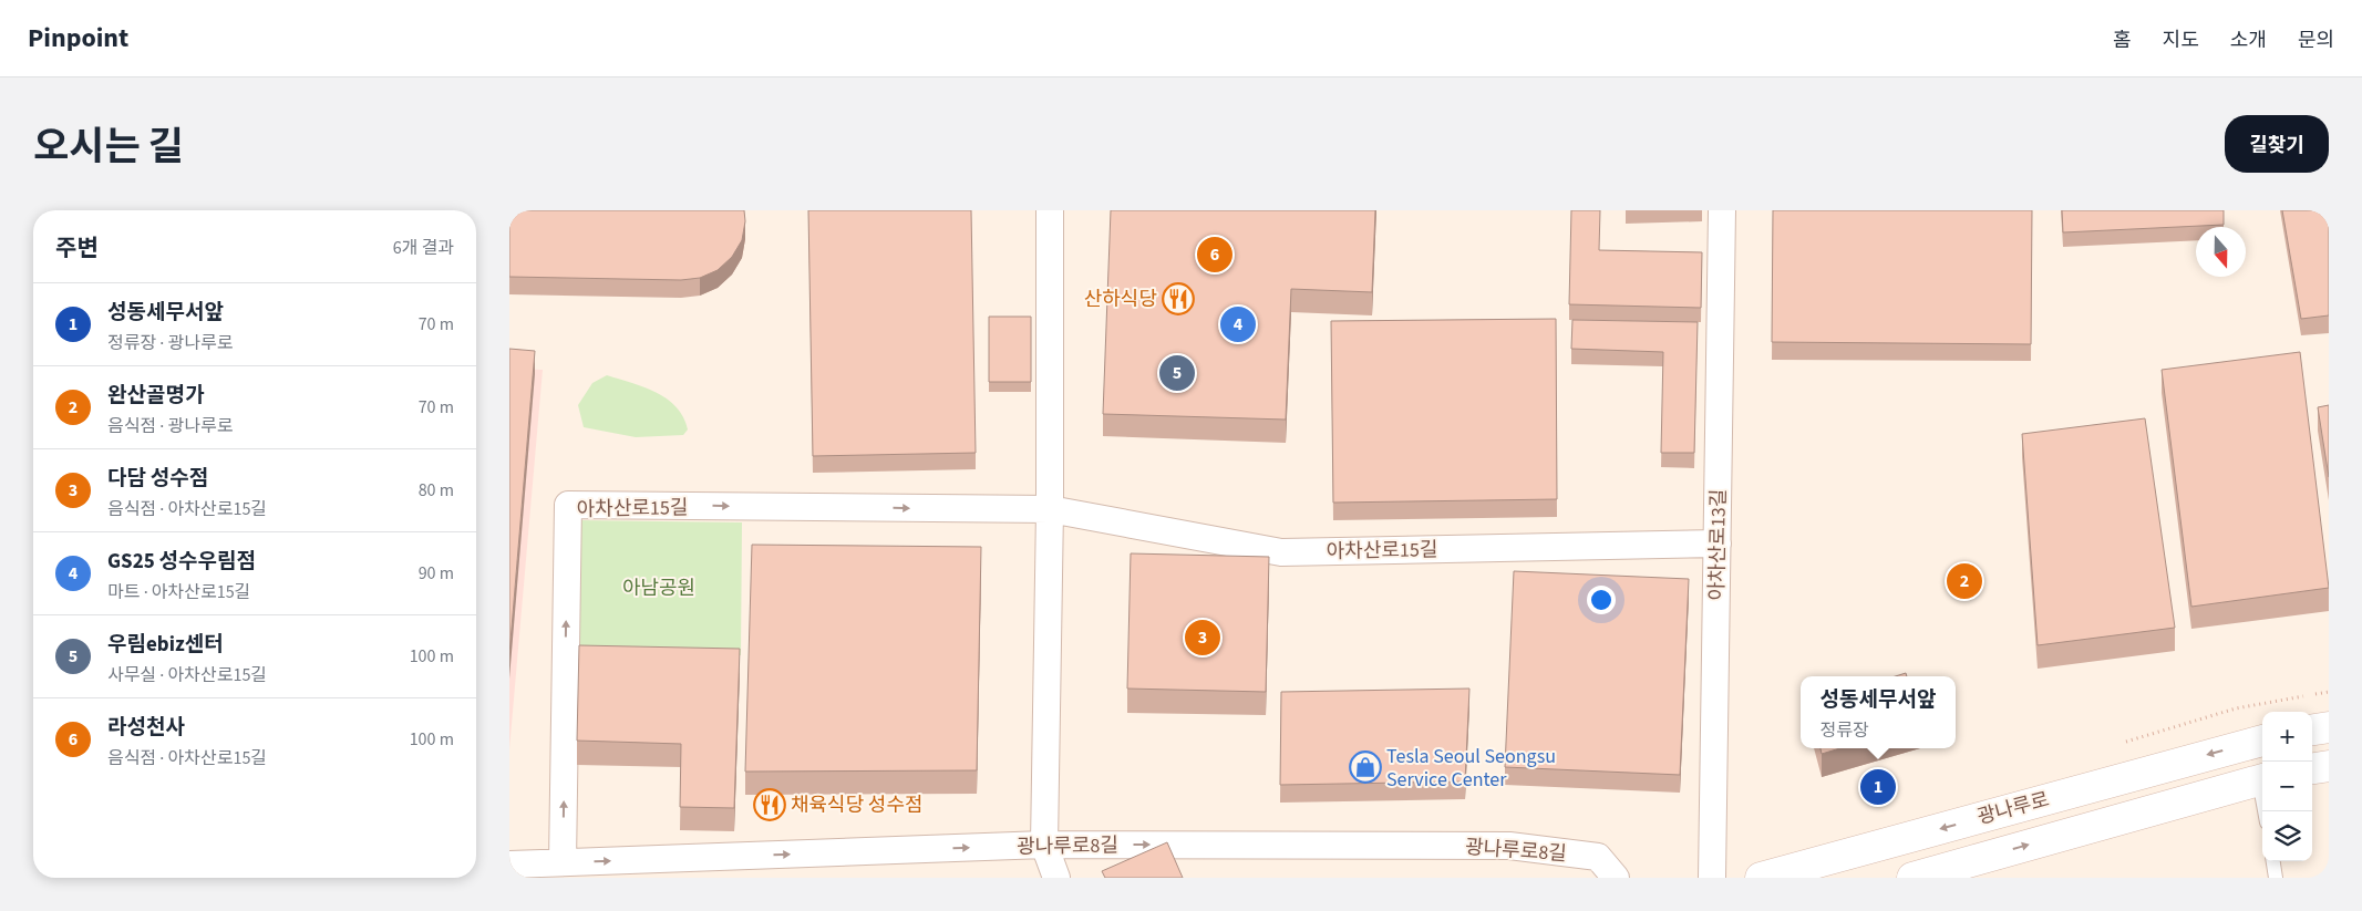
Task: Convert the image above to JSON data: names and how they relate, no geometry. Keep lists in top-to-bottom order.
{
  "streets": {
    "main road": ["광나루로"],
    "street": ["아차산로15길", "아차산로13길", "광나루로8길"]
  },
  "crossings": [
    ["아차산로15길", "아차산로13길"],
    ["아차산로15길", "광나루로8길"]
  ],
  "one_way": ["광나루로8길"],
  "parks": ["아남공원"],
  "places": {
    "restaurant": ["산하식당", "채육식당 성수점"],
    "shop": ["Tesla Seoul Seongsu Service Center"]
  },
  "north": "bottom",
  "page": {
    "header": "Pinpoint",
    "nav": [
      "홈",
      "지도",
      "소개",
      "문의"
    ],
    "title": "오시는 길",
    "buttons": "길찾기",
    "heading": ["주변", "6개 결과"],
    "pins": [
      "6",
      "4",
      "5",
      "2",
      "3",
      "1"
    ],
    "list": [
      {
        "mark": "1",
        "name": "성동세무서앞",
        "note": "정류장 · 광나루로",
        "value": "70 m"
      },
      {
        "mark": "2",
        "name": "완산골명가",
        "note": "음식점 · 광나루로",
        "value": "70 m"
      },
      {
        "mark": "3",
        "name": "다담 성수점",
        "note": "음식점 · 아차산로15길",
        "value": "80 m"
      },
      {
        "mark": "4",
        "name": "GS25 성수우림점",
        "note": "마트 · 아차산로15길",
        "value": "90 m"
      },
      {
        "mark": "5",
        "name": "우림ebiz센터",
        "note": "사무실 · 아차산로15길",
        "value": "100 m"
      },
      {
        "mark": "6",
        "name": "라성천사",
        "note": "음식점 · 아차산로15길",
        "value": "100 m"
      }
    ],
    "popup": ["성동세무서앞", "정류장"],
    "map_buttons": ["+", "−"]
  }
}
